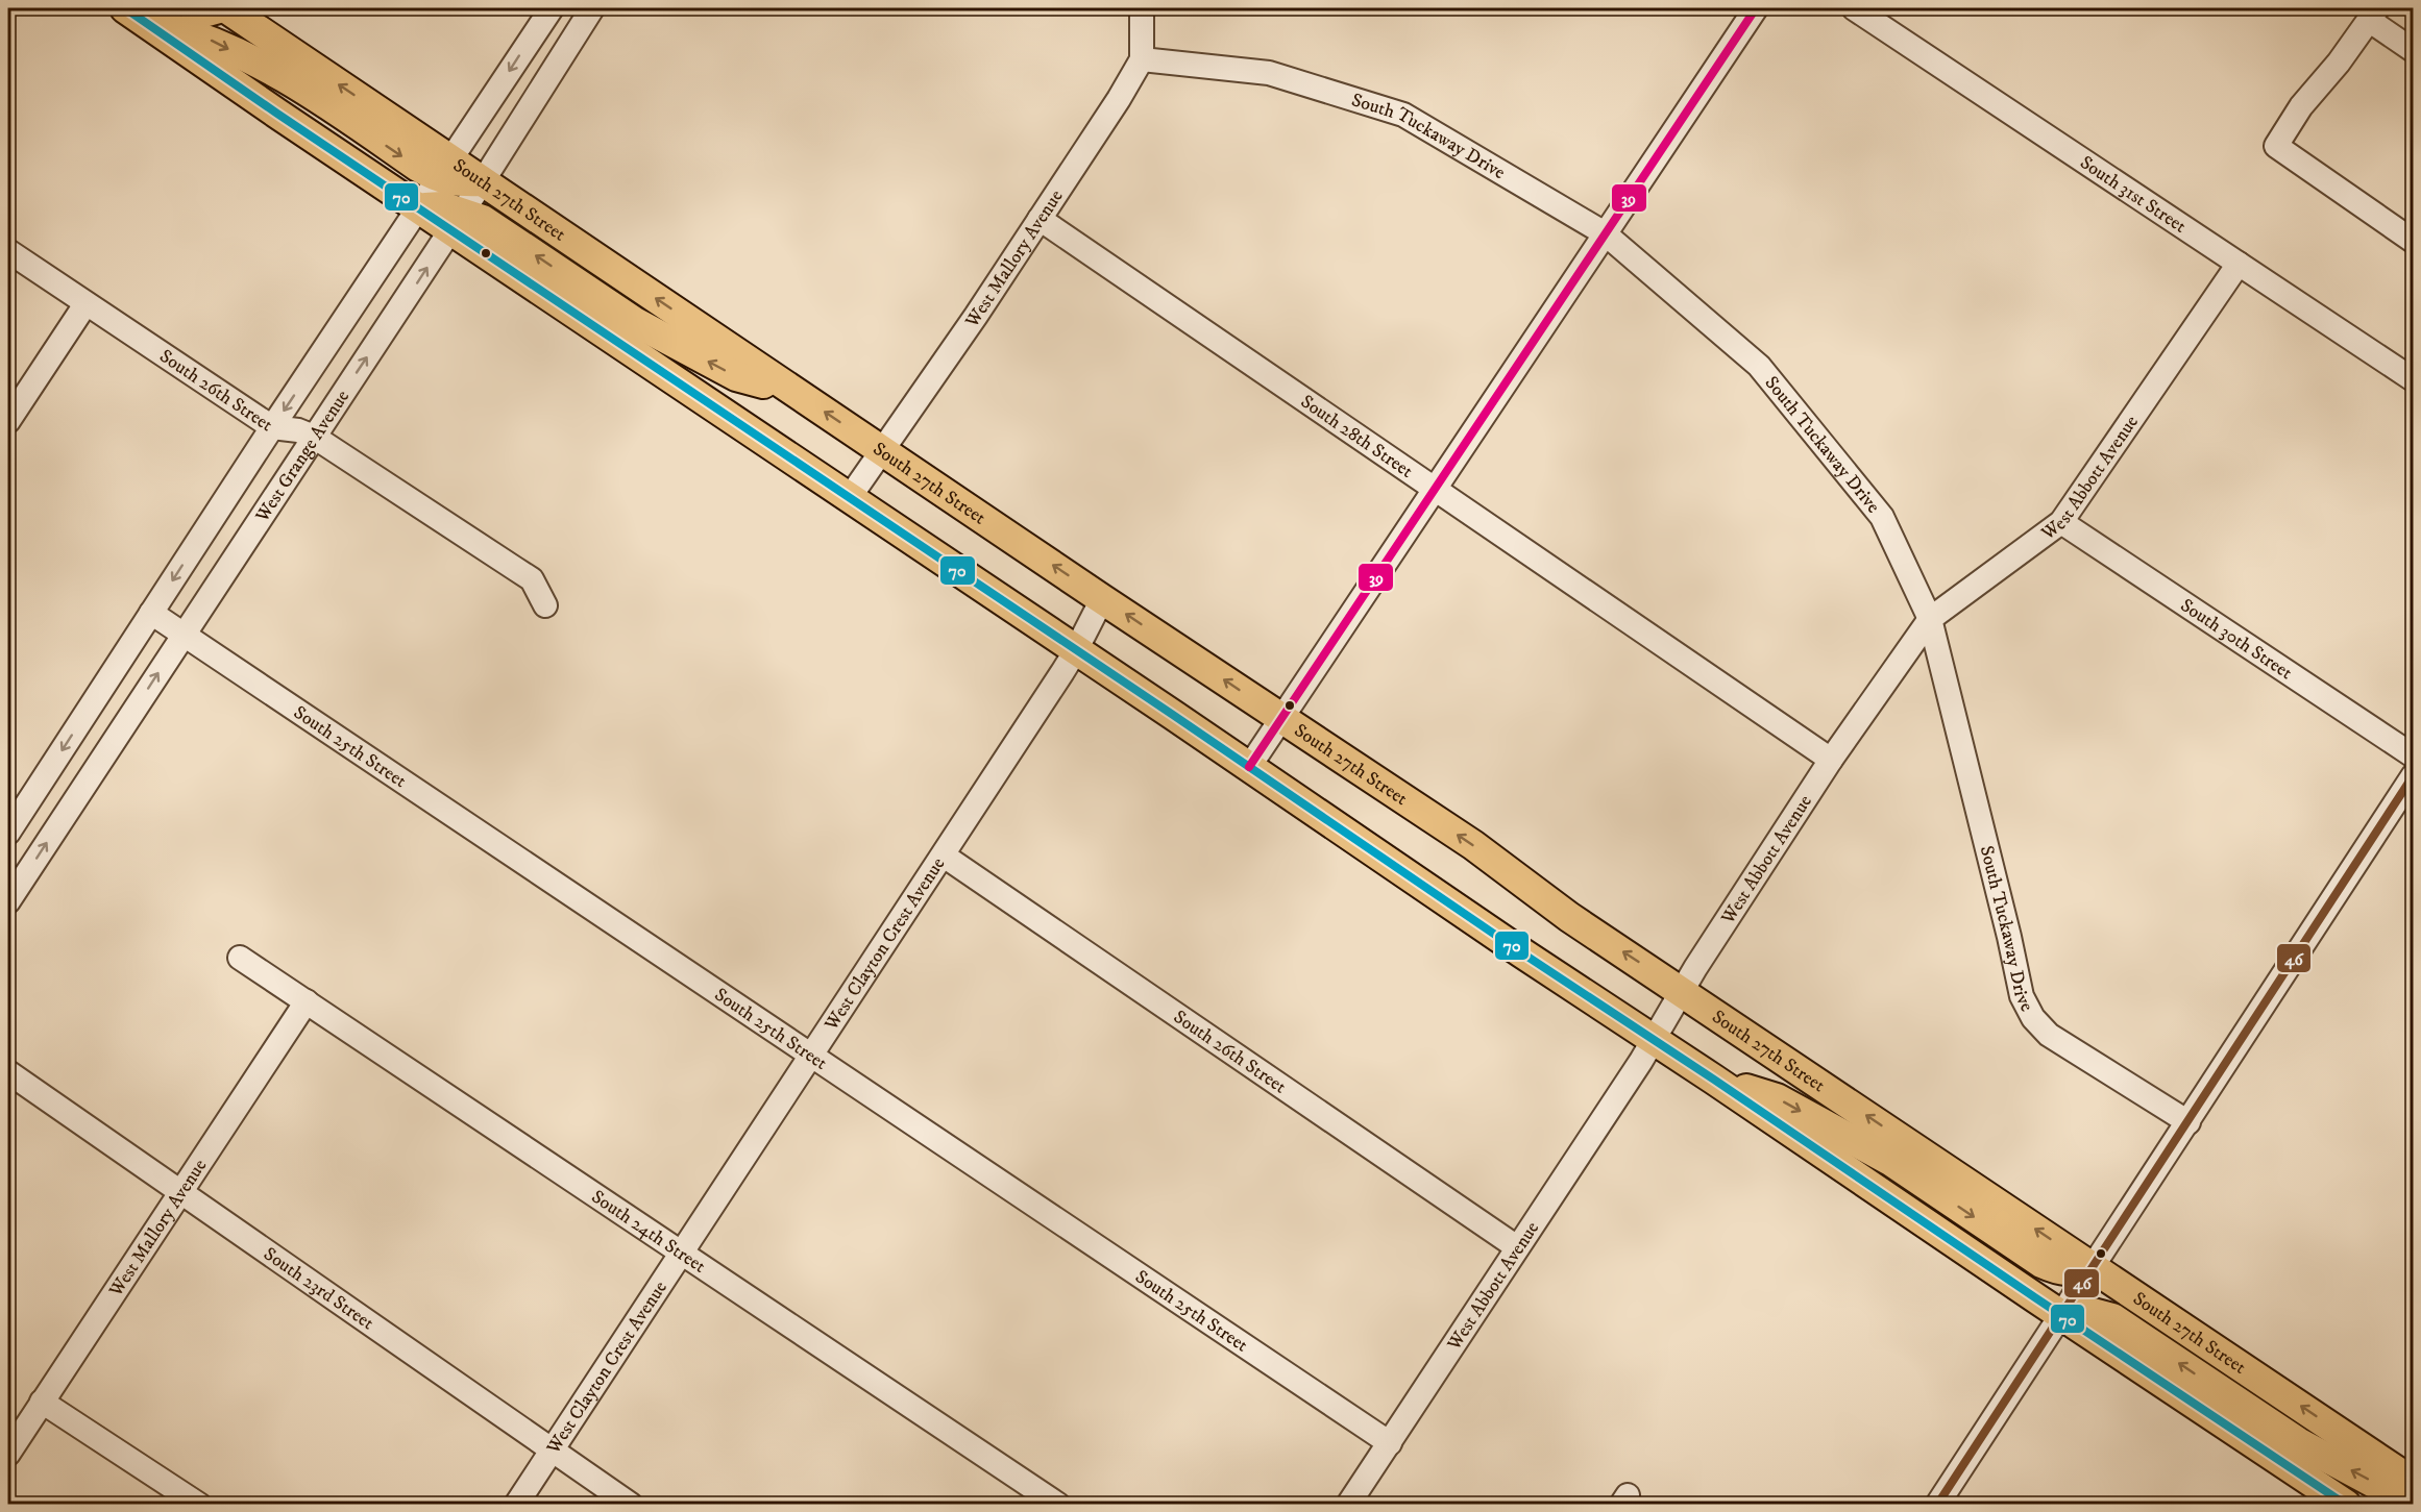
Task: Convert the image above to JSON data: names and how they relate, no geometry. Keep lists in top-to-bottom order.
{
  "streets": {
    "main road": ["South 27th Street"],
    "street": [
      "South Tuckaway Drive",
      "South 31st Street",
      "West Mallory Avenue",
      "South 26th Street",
      "South 28th Street",
      "West Grange Avenue",
      "West Abbott Avenue",
      "South 30th Street",
      "South 25th Street",
      "West Clayton Crest Avenue",
      "South 24th Street",
      "South 23rd Street"
    ]
  },
  "crossings": [
    ["South Tuckaway Drive", "West Mallory Avenue"],
    ["South Tuckaway Drive", "West Abbott Avenue"],
    ["South 31st Street", "West Abbott Avenue"],
    ["South 27th Street", "West Mallory Avenue"],
    ["South 27th Street", "West Grange Avenue"],
    ["South 27th Street", "West Abbott Avenue"],
    ["South 27th Street", "West Clayton Crest Avenue"],
    ["West Mallory Avenue", "South 28th Street"],
    ["West Mallory Avenue", "South 24th Street"],
    ["West Mallory Avenue", "South 23rd Street"],
    ["South 26th Street", "West Grange Avenue"],
    ["South 26th Street", "West Abbott Avenue"],
    ["South 26th Street", "West Clayton Crest Avenue"],
    ["South 28th Street", "West Abbott Avenue"],
    ["West Grange Avenue", "South 25th Street"],
    ["West Abbott Avenue", "South 30th Street"],
    ["West Abbott Avenue", "South 25th Street"],
    ["South 25th Street", "West Clayton Crest Avenue"],
    ["West Clayton Crest Avenue", "South 24th Street"],
    ["West Clayton Crest Avenue", "South 23rd Street"]
  ],
  "lines": ["transit line 70", "transit line 39", "transit line 46"]
}
